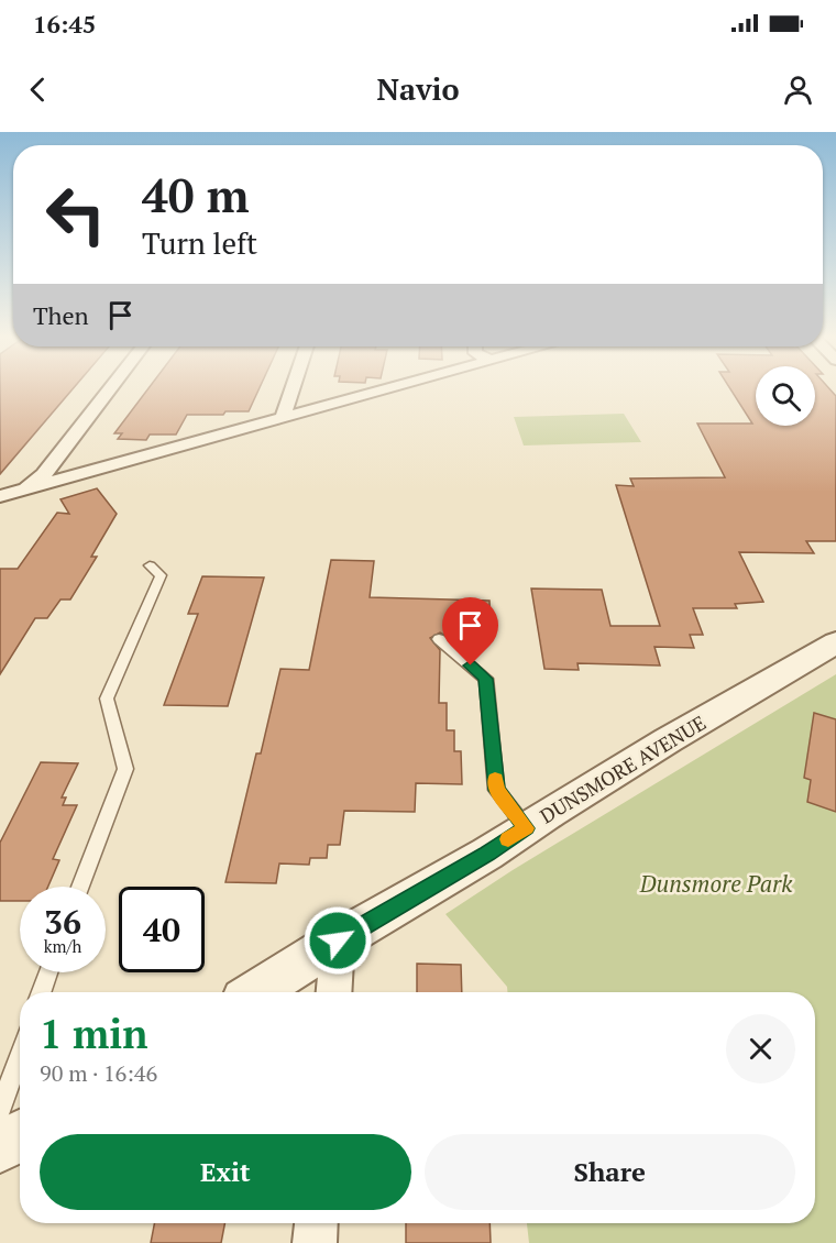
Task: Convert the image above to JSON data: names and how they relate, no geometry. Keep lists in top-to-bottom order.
{
  "streets": {
    "street": ["DUNSMORE AVENUE"]
  },
  "parks": ["Dunsmore Park"],
  "page": {
    "status": "16:45",
    "header": "Navio",
    "turn": ["40 m", "Turn left"],
    "then": "Then",
    "speed": "36 km/h",
    "limit": "40",
    "heading": ["1 min", "90 m · 16:46"],
    "buttons": ["Exit", "Share"]
  }
}
